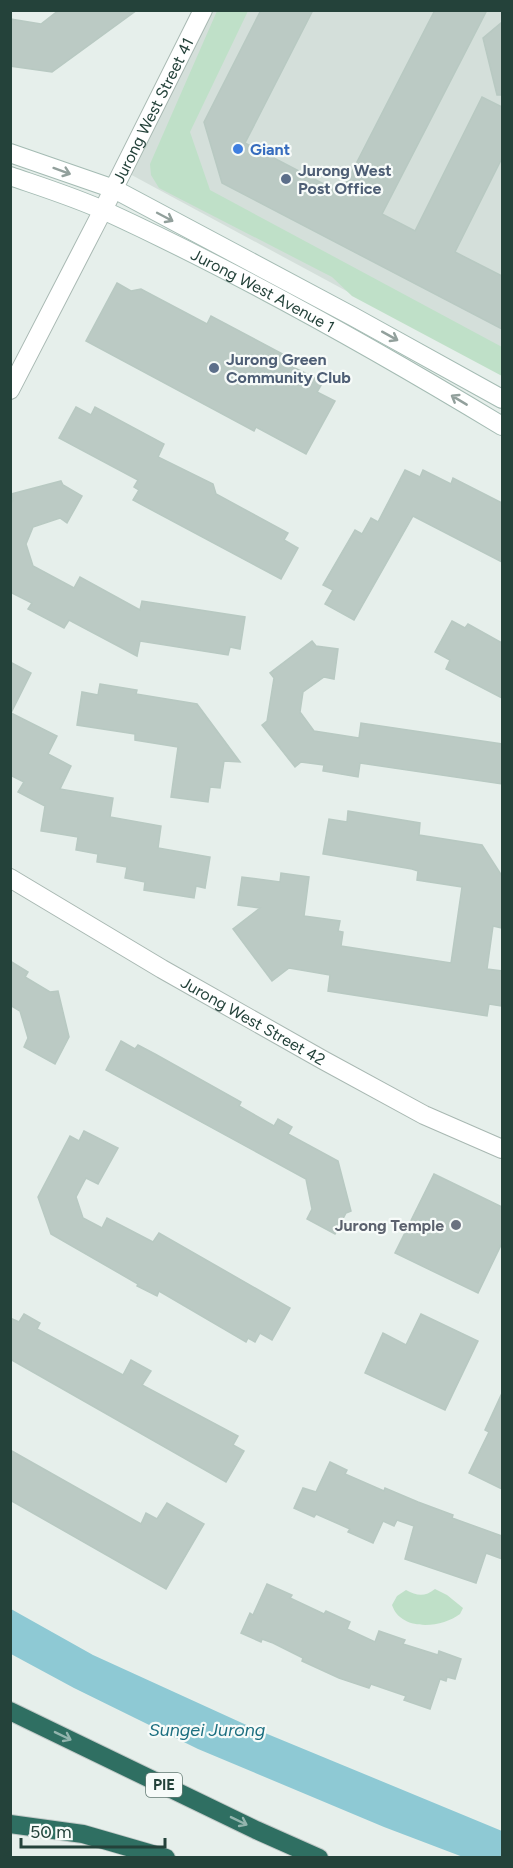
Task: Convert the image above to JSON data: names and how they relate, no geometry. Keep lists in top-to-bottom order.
{
  "streets": {
    "highway": ["PIE"],
    "street": ["Jurong West Street 41", "Jurong West Avenue 1", "Jurong West Street 42"]
  },
  "crossings": [
    ["Jurong West Street 41", "Jurong West Avenue 1"]
  ],
  "water": ["Sungei Jurong"],
  "places": [
    "Giant",
    "Jurong West Post Office",
    "Jurong Green Community Club",
    "Jurong Temple"
  ],
  "scale_bar": "50 m"
}
